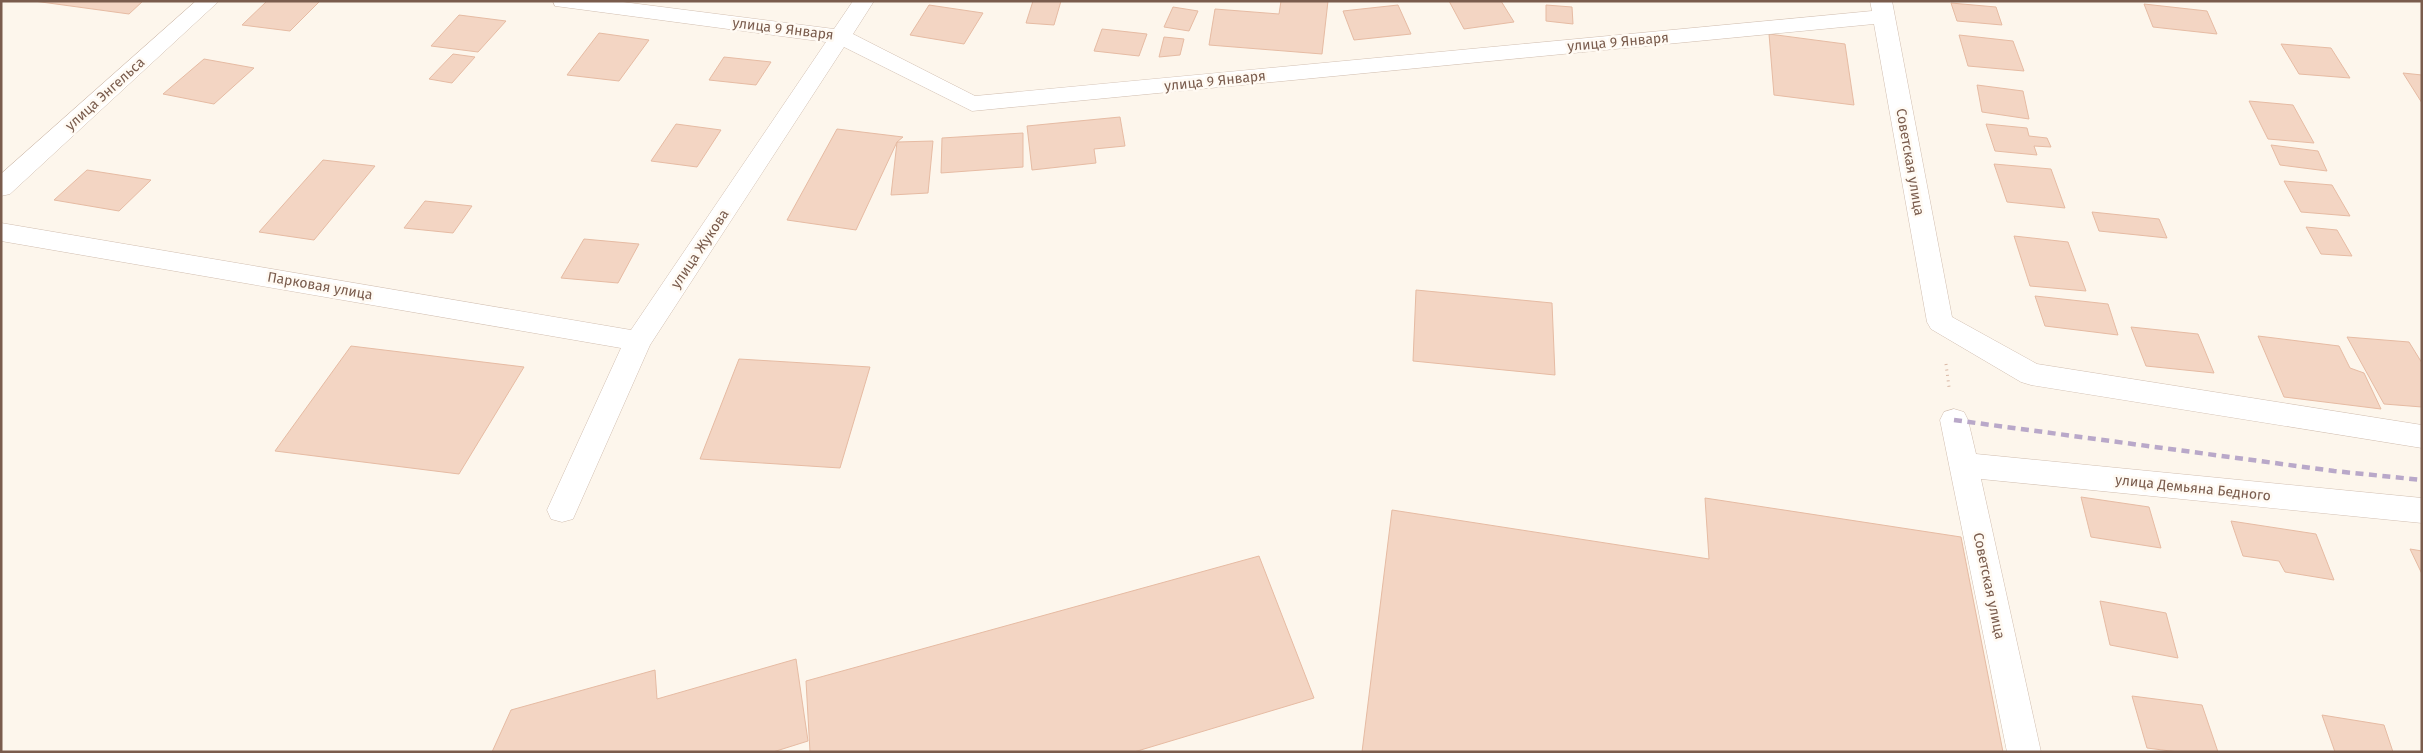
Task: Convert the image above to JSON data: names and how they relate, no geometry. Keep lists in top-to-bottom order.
{
  "streets": {
    "street": [
      "улица 9 Января",
      "улица Энгельса",
      "Советская улица",
      "улица Жукова",
      "Парковая улица",
      "улица Демьяна Бедного"
    ]
  },
  "crossings": [
    ["улица 9 Января", "Советская улица"],
    ["улица 9 Января", "улица Жукова"],
    ["Советская улица", "улица Демьяна Бедного"],
    ["улица Жукова", "Парковая улица"]
  ]
}
